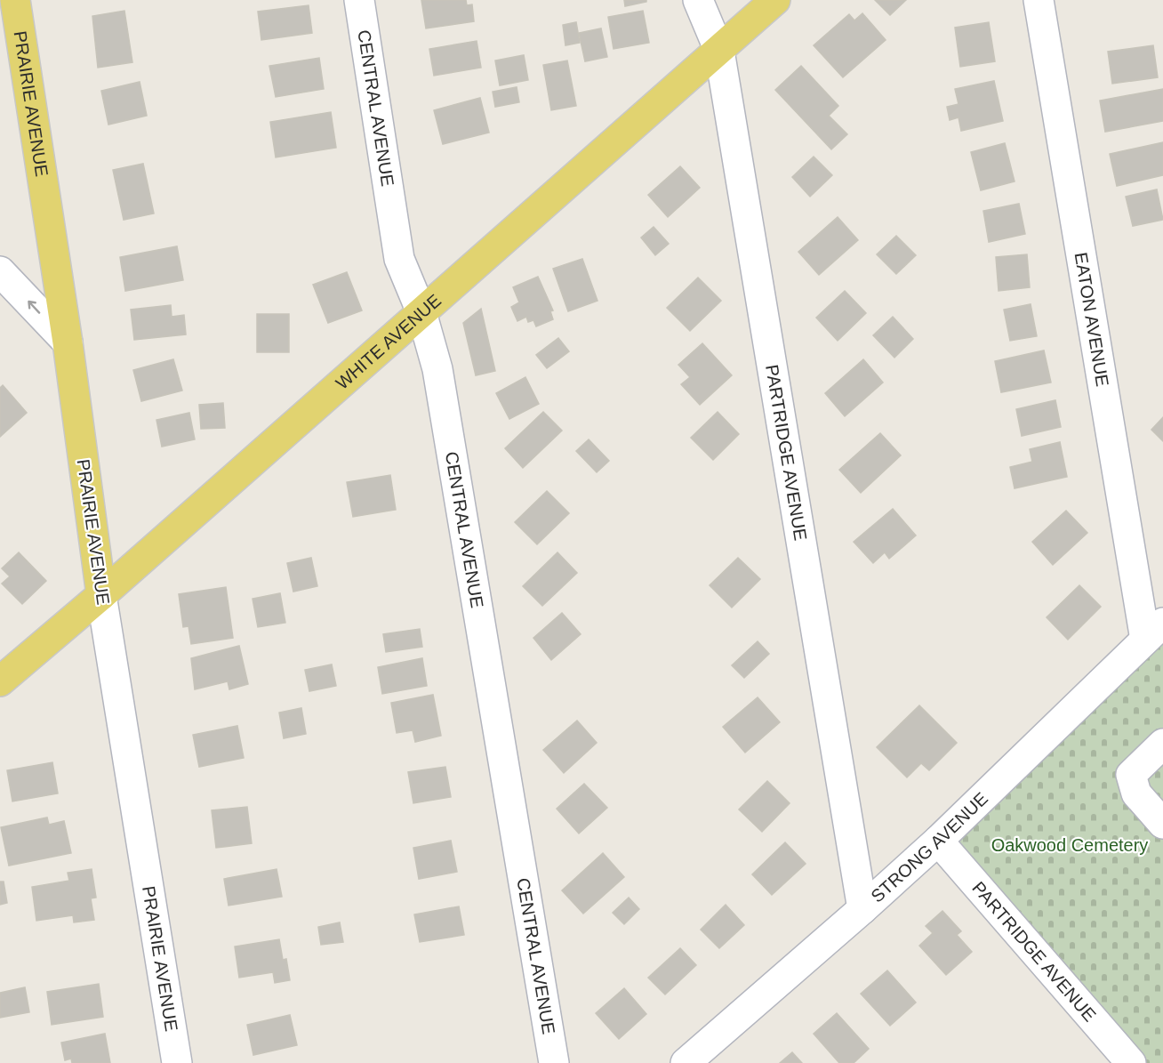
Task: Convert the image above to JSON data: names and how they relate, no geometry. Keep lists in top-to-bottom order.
{
  "streets": {
    "main road": ["PRAIRIE AVENUE", "WHITE AVENUE"],
    "street": [
      "CENTRAL AVENUE",
      "EATON AVENUE",
      "PARTRIDGE AVENUE",
      "STRONG AVENUE"
    ]
  },
  "crossings": [
    ["PRAIRIE AVENUE", "WHITE AVENUE"],
    ["CENTRAL AVENUE", "WHITE AVENUE"],
    ["EATON AVENUE", "STRONG AVENUE"],
    ["WHITE AVENUE", "PARTRIDGE AVENUE"],
    ["PARTRIDGE AVENUE", "STRONG AVENUE"]
  ],
  "parks": ["Oakwood Cemetery"]
}
